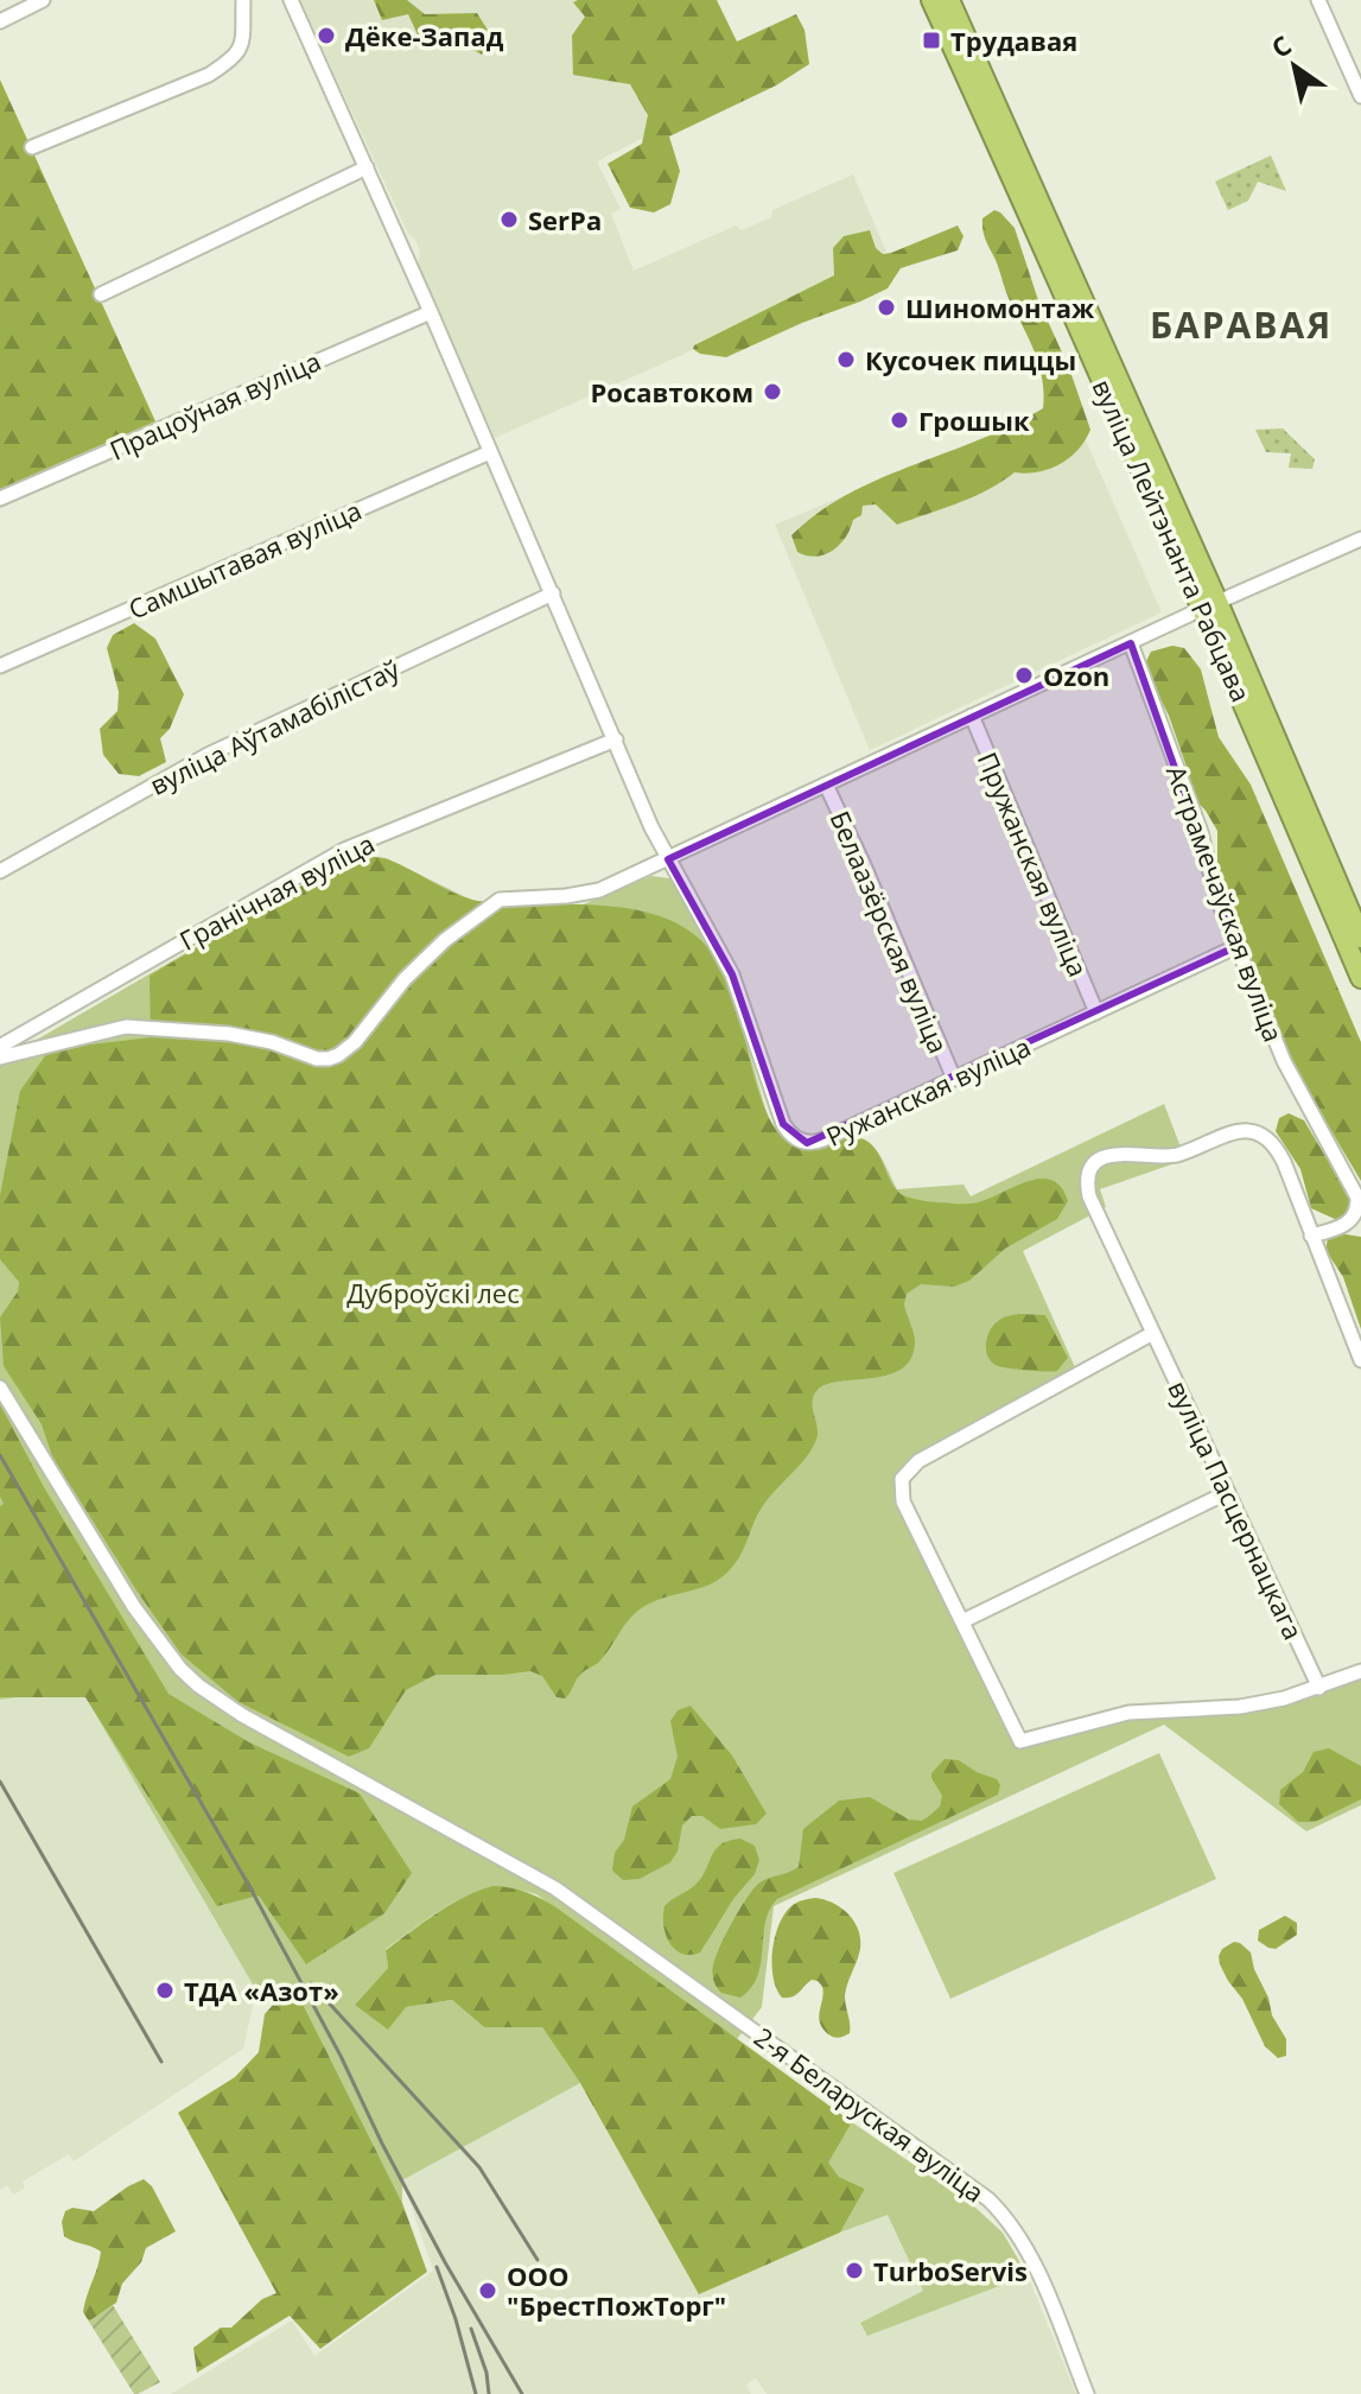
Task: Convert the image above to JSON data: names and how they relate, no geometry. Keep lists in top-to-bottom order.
{
  "streets": {
    "highway": ["вуліца Лейтэнанта Рабцава"],
    "street": [
      "Працоўная вуліца",
      "Самшытавая вуліца",
      "вуліца Аўтамабілістаў",
      "Пружанская вуліца",
      "Гранічная вуліца",
      "Астрамечаўская вуліца",
      "Белаазёрская вуліца",
      "Ружанская вуліца",
      "вуліца Пасцернацкага",
      "2-я Беларуская вуліца"
    ]
  },
  "crossings": [
    ["Пружанская вуліца", "Ружанская вуліца"],
    ["Астрамечаўская вуліца", "Ружанская вуліца"],
    ["Астрамечаўская вуліца", "вуліца Пасцернацкага"],
    ["Белаазёрская вуліца", "Ружанская вуліца"]
  ],
  "districts": ["БАРАВАЯ"],
  "parks": ["Дуброўскі лес"],
  "places": {
    "other": [
      "Дёке-Запад",
      "SerPa",
      "Шиномонтаж",
      "Кусочек пиццы",
      "Росавтоком",
      "Грошык",
      "Ozon",
      "ТДА «Азот»",
      "TurboServis",
      "ООО \"БрестПожТорг\""
    ],
    "transit": ["Трудавая"]
  },
  "north": "top left"
}
